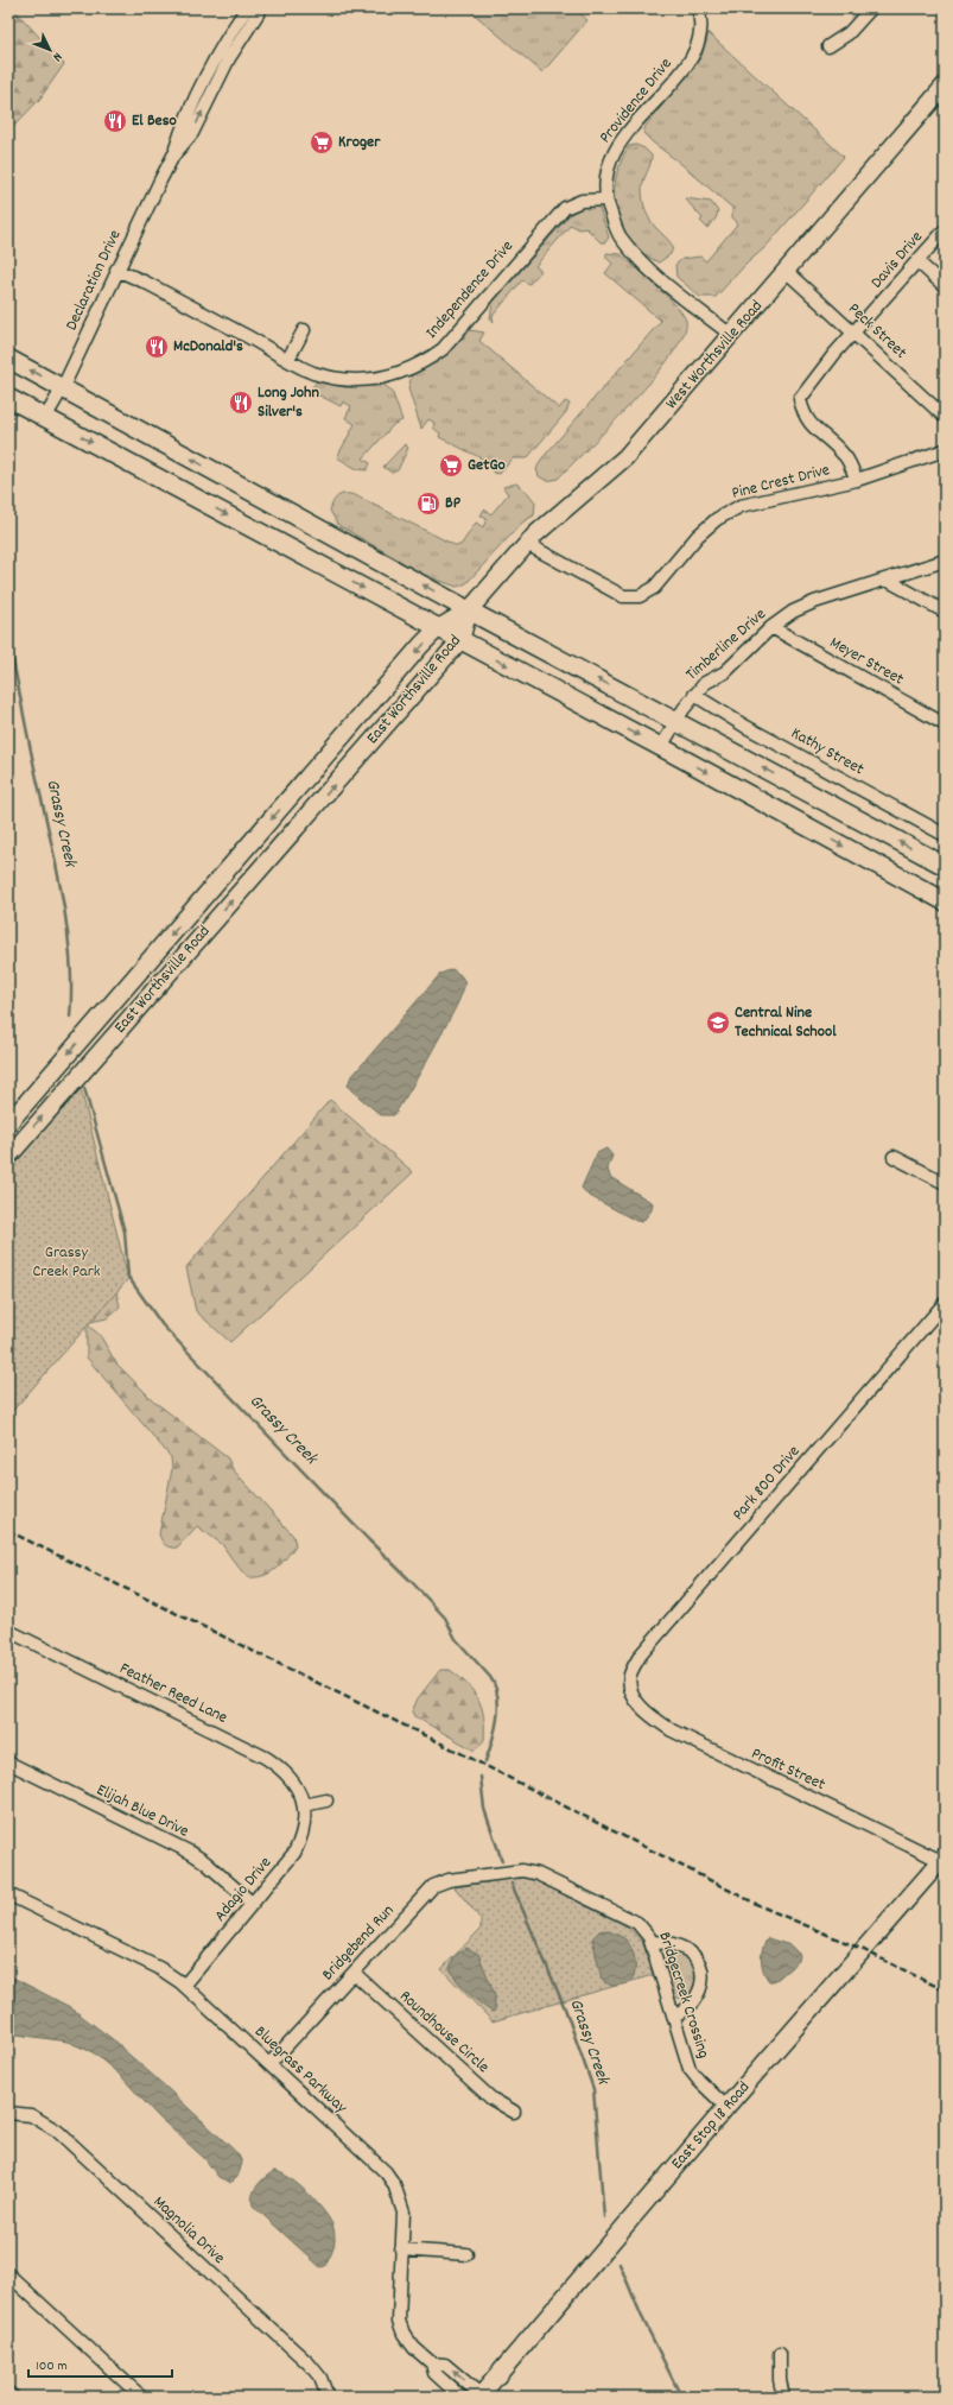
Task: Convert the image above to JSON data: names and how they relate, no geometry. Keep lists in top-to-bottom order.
{
  "streets": {
    "main road": ["West Worthsville Road", "East Worthsville Road", "East Stop 18 Road"],
    "street": [
      "Providence Drive",
      "Davis Drive",
      "Declaration Drive",
      "Independence Drive",
      "Peck Street",
      "Pine Crest Drive",
      "Timberline Drive",
      "Meyer Street",
      "Kathy Street",
      "Park 800 Drive",
      "Feather Reed Lane",
      "Profit Street",
      "Elijah Blue Drive",
      "Adagio Drive",
      "Bridgebend Run",
      "Bridgecreek Crossing",
      "Roundhouse Circle",
      "Bluegrass Parkway",
      "Magnolia Drive"
    ]
  },
  "crossings": [
    ["Providence Drive", "Independence Drive"],
    ["Providence Drive", "West Worthsville Road"],
    ["Davis Drive", "Peck Street"],
    ["Davis Drive", "Pine Crest Drive"],
    ["Declaration Drive", "Independence Drive"],
    ["Peck Street", "West Worthsville Road"],
    ["West Worthsville Road", "Pine Crest Drive"],
    ["West Worthsville Road", "East Worthsville Road"],
    ["Timberline Drive", "Meyer Street"],
    ["Timberline Drive", "Kathy Street"],
    ["Park 800 Drive", "Profit Street"],
    ["Feather Reed Lane", "Adagio Drive"],
    ["Profit Street", "East Stop 18 Road"],
    ["Elijah Blue Drive", "Adagio Drive"],
    ["Adagio Drive", "Bluegrass Parkway"],
    ["Bridgebend Run", "Bridgecreek Crossing"],
    ["Bridgebend Run", "Roundhouse Circle"],
    ["Bridgebend Run", "Bluegrass Parkway"],
    ["Bridgecreek Crossing", "East Stop 18 Road"],
    ["Bluegrass Parkway", "East Stop 18 Road"]
  ],
  "water": ["Grassy Creek"],
  "parks": ["Grassy Creek Park"],
  "places": {
    "restaurant": ["El Beso", "McDonald's", "Long John Silver's"],
    "supermarket": ["Kroger", "GetGo"],
    "fuel station": ["BP"],
    "school or university": ["Central Nine Technical School"]
  },
  "scale_bar": "100 m",
  "north": "bottom right"
}
